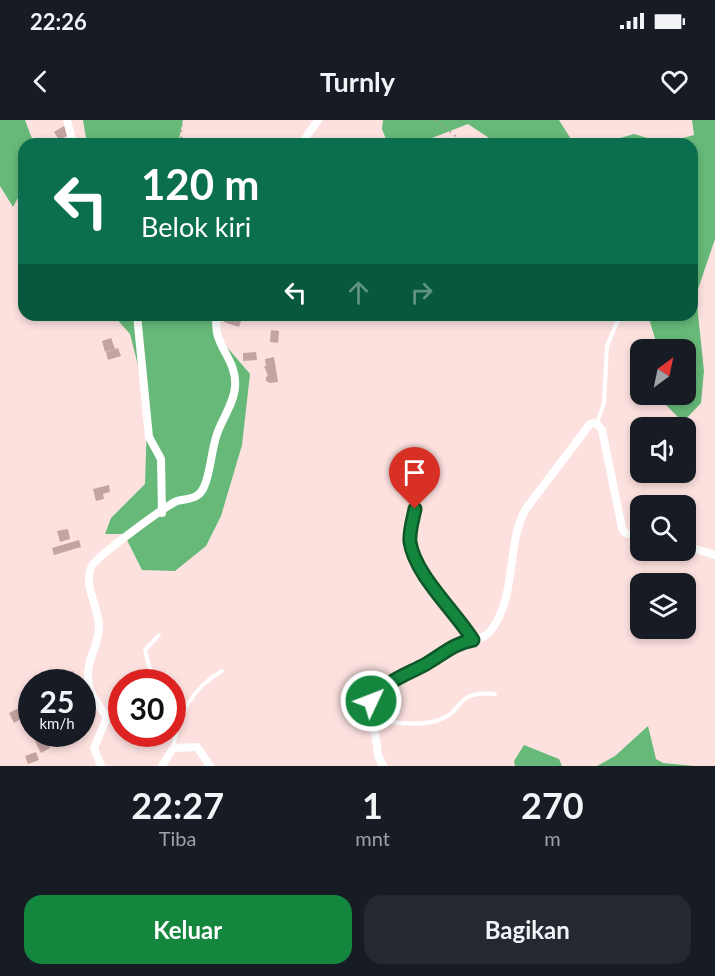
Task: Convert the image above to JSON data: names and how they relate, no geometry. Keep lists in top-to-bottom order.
{
  "north": "top right",
  "page": {
    "status": "22:26",
    "header": "Turnly",
    "turn": ["120 m", "Belok kiri"],
    "speed": "25 km/h",
    "limit": "30",
    "eta": [
      "22:27",
      "Tiba",
      "1",
      "mnt",
      "270",
      "m"
    ],
    "buttons": ["Keluar", "Bagikan"]
  }
}
